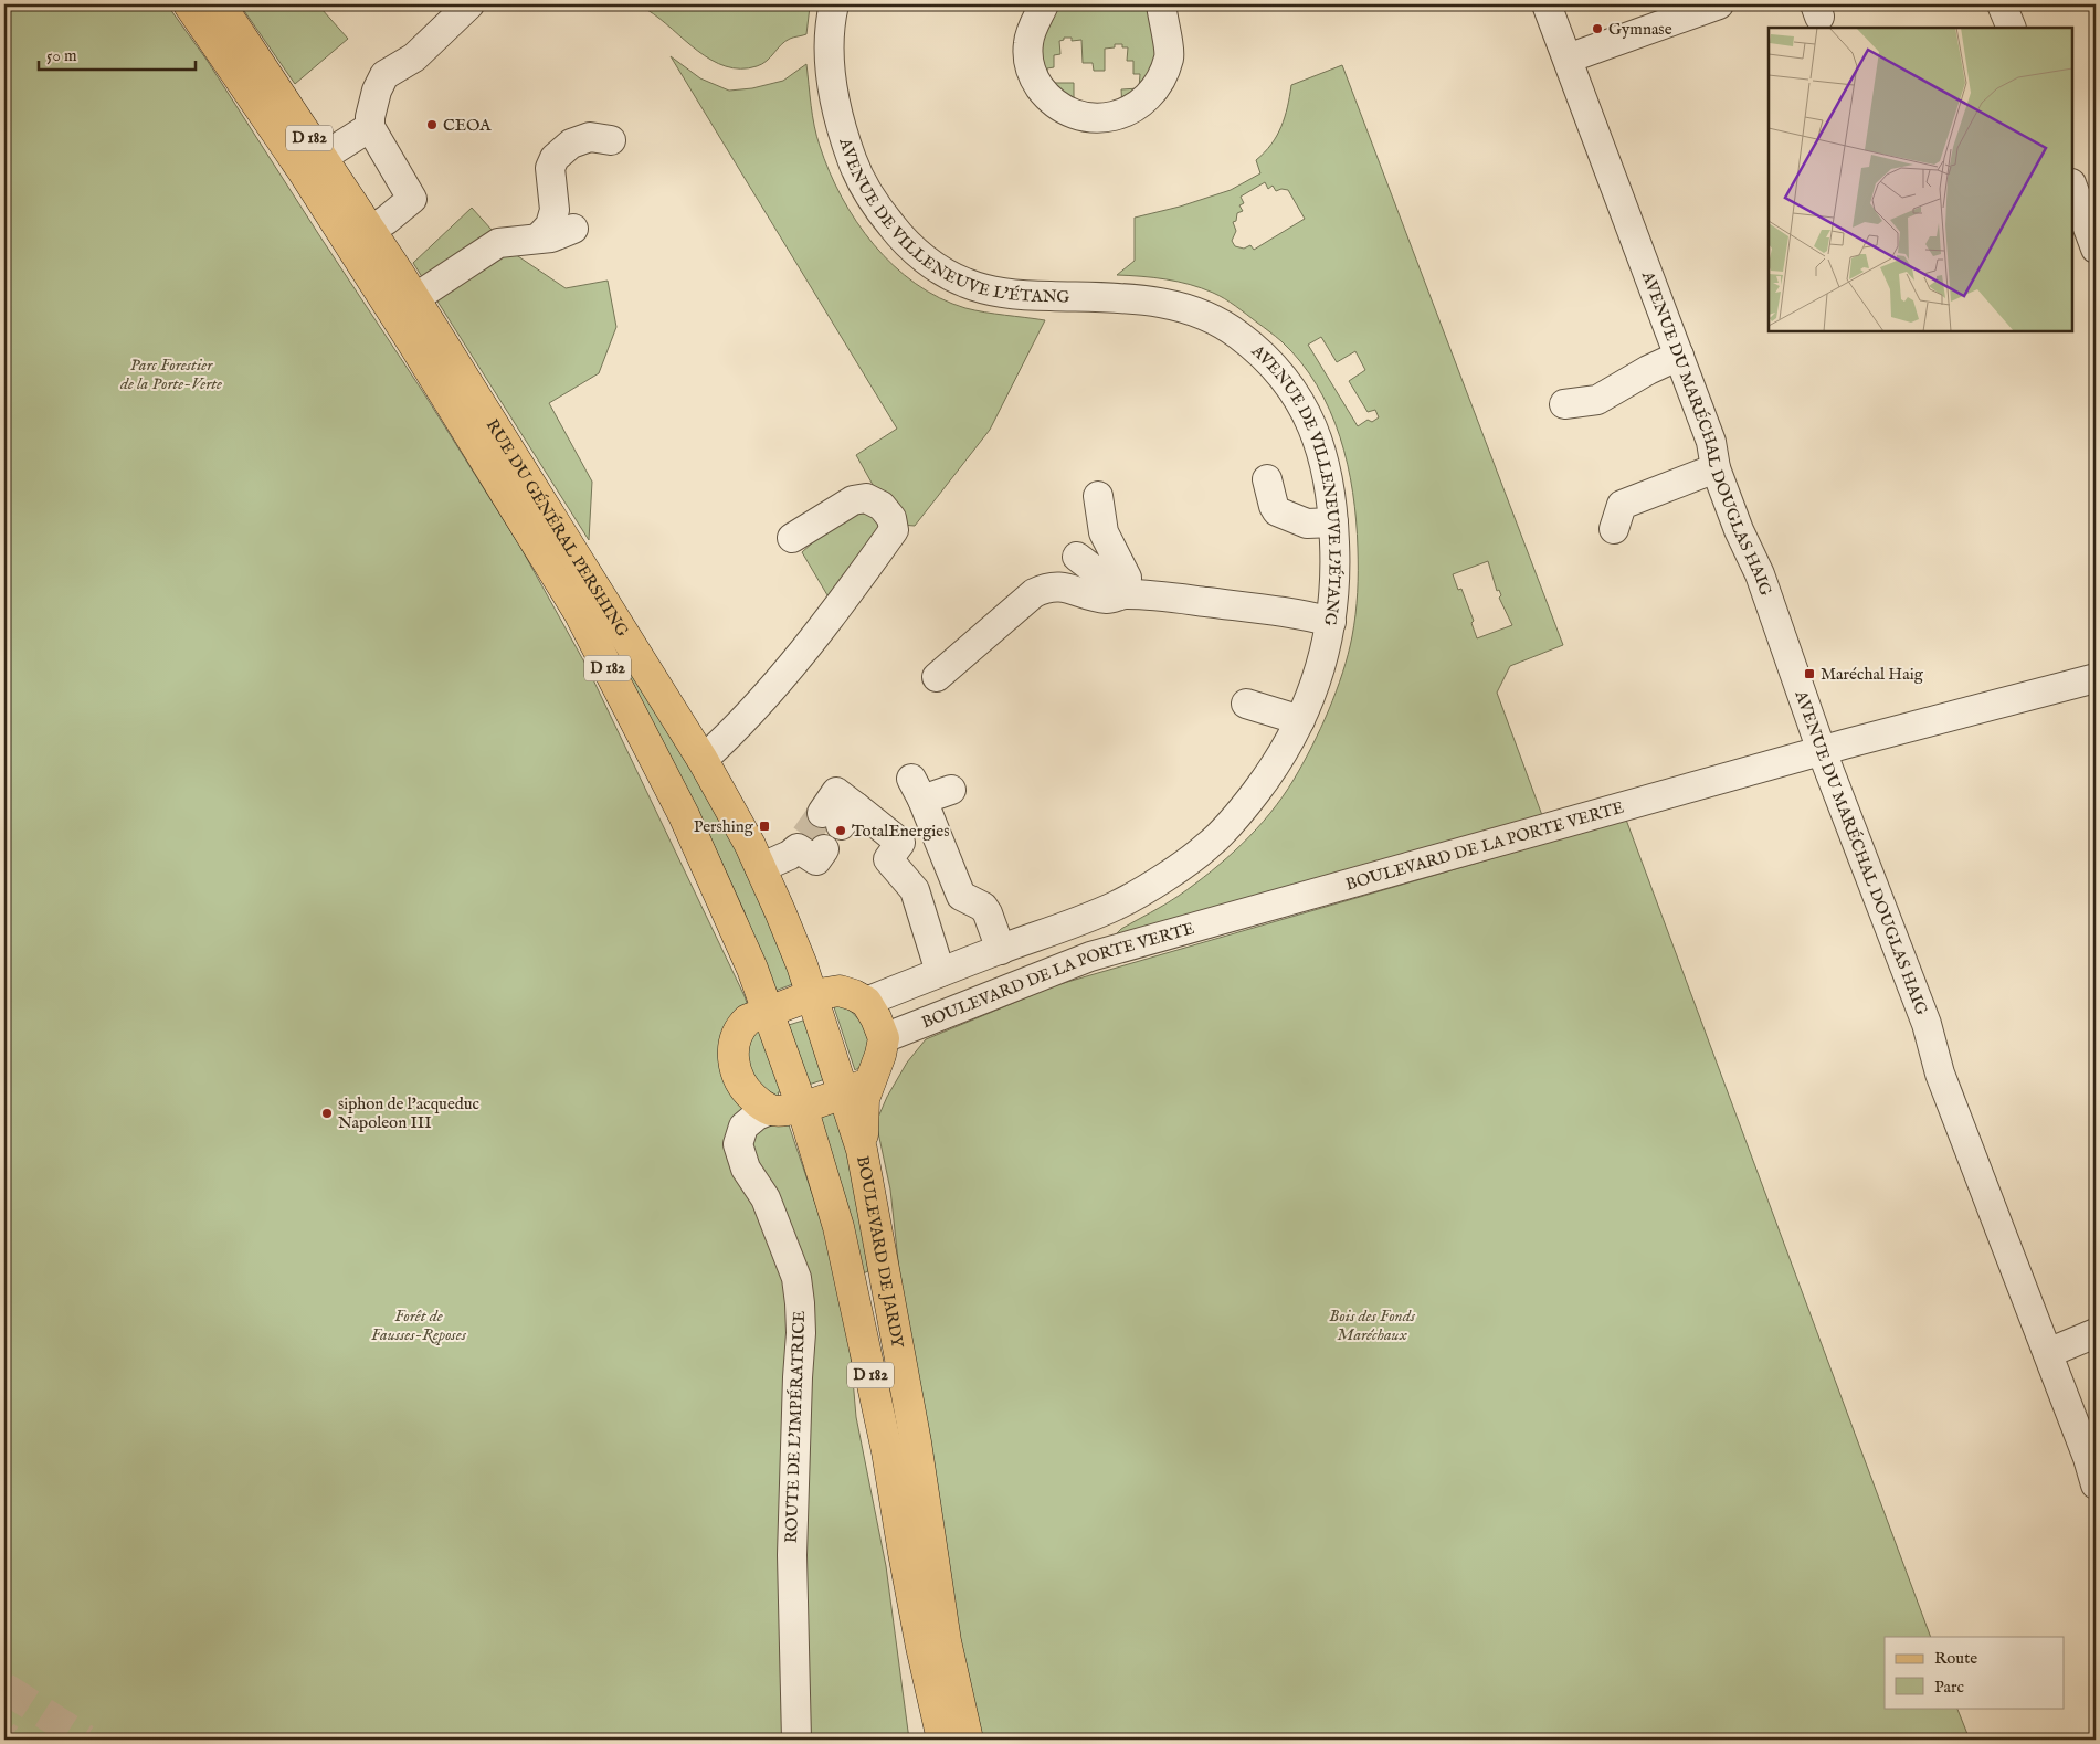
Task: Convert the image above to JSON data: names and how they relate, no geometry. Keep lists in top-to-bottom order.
{
  "streets": {
    "main road": ["D 182", "RUE DU GÉNÉRAL PERSHING", "BOULEVARD DE JARDY"],
    "street": [
      "AVENUE DE VILLENEUVE L'ÉTANG",
      "AVENUE DU MARÉCHAL DOUGLAS HAIG",
      "BOULEVARD DE LA PORTE VERTE",
      "ROUTE DE L'IMPÉRATRICE"
    ]
  },
  "crossings": [
    ["D 182", "RUE DU GÉNÉRAL PERSHING"],
    ["D 182", "BOULEVARD DE JARDY"],
    ["AVENUE DU MARÉCHAL DOUGLAS HAIG", "BOULEVARD DE LA PORTE VERTE"],
    ["RUE DU GÉNÉRAL PERSHING", "BOULEVARD DE JARDY"]
  ],
  "parks": ["Parc Forestier de la Porte-Verte", "Forêt de Fausses-Reposes", "Bois des Fonds Maréchaux"],
  "places": {
    "other": [
      "Gymnase",
      "CEOA",
      "TotalEnergies",
      "siphon de l'acqueduc Napoleon III"
    ],
    "transit": ["Maréchal Haig", "Pershing"]
  },
  "legend": ["Route", "Parc"],
  "scale_bar": "50 m"
}
